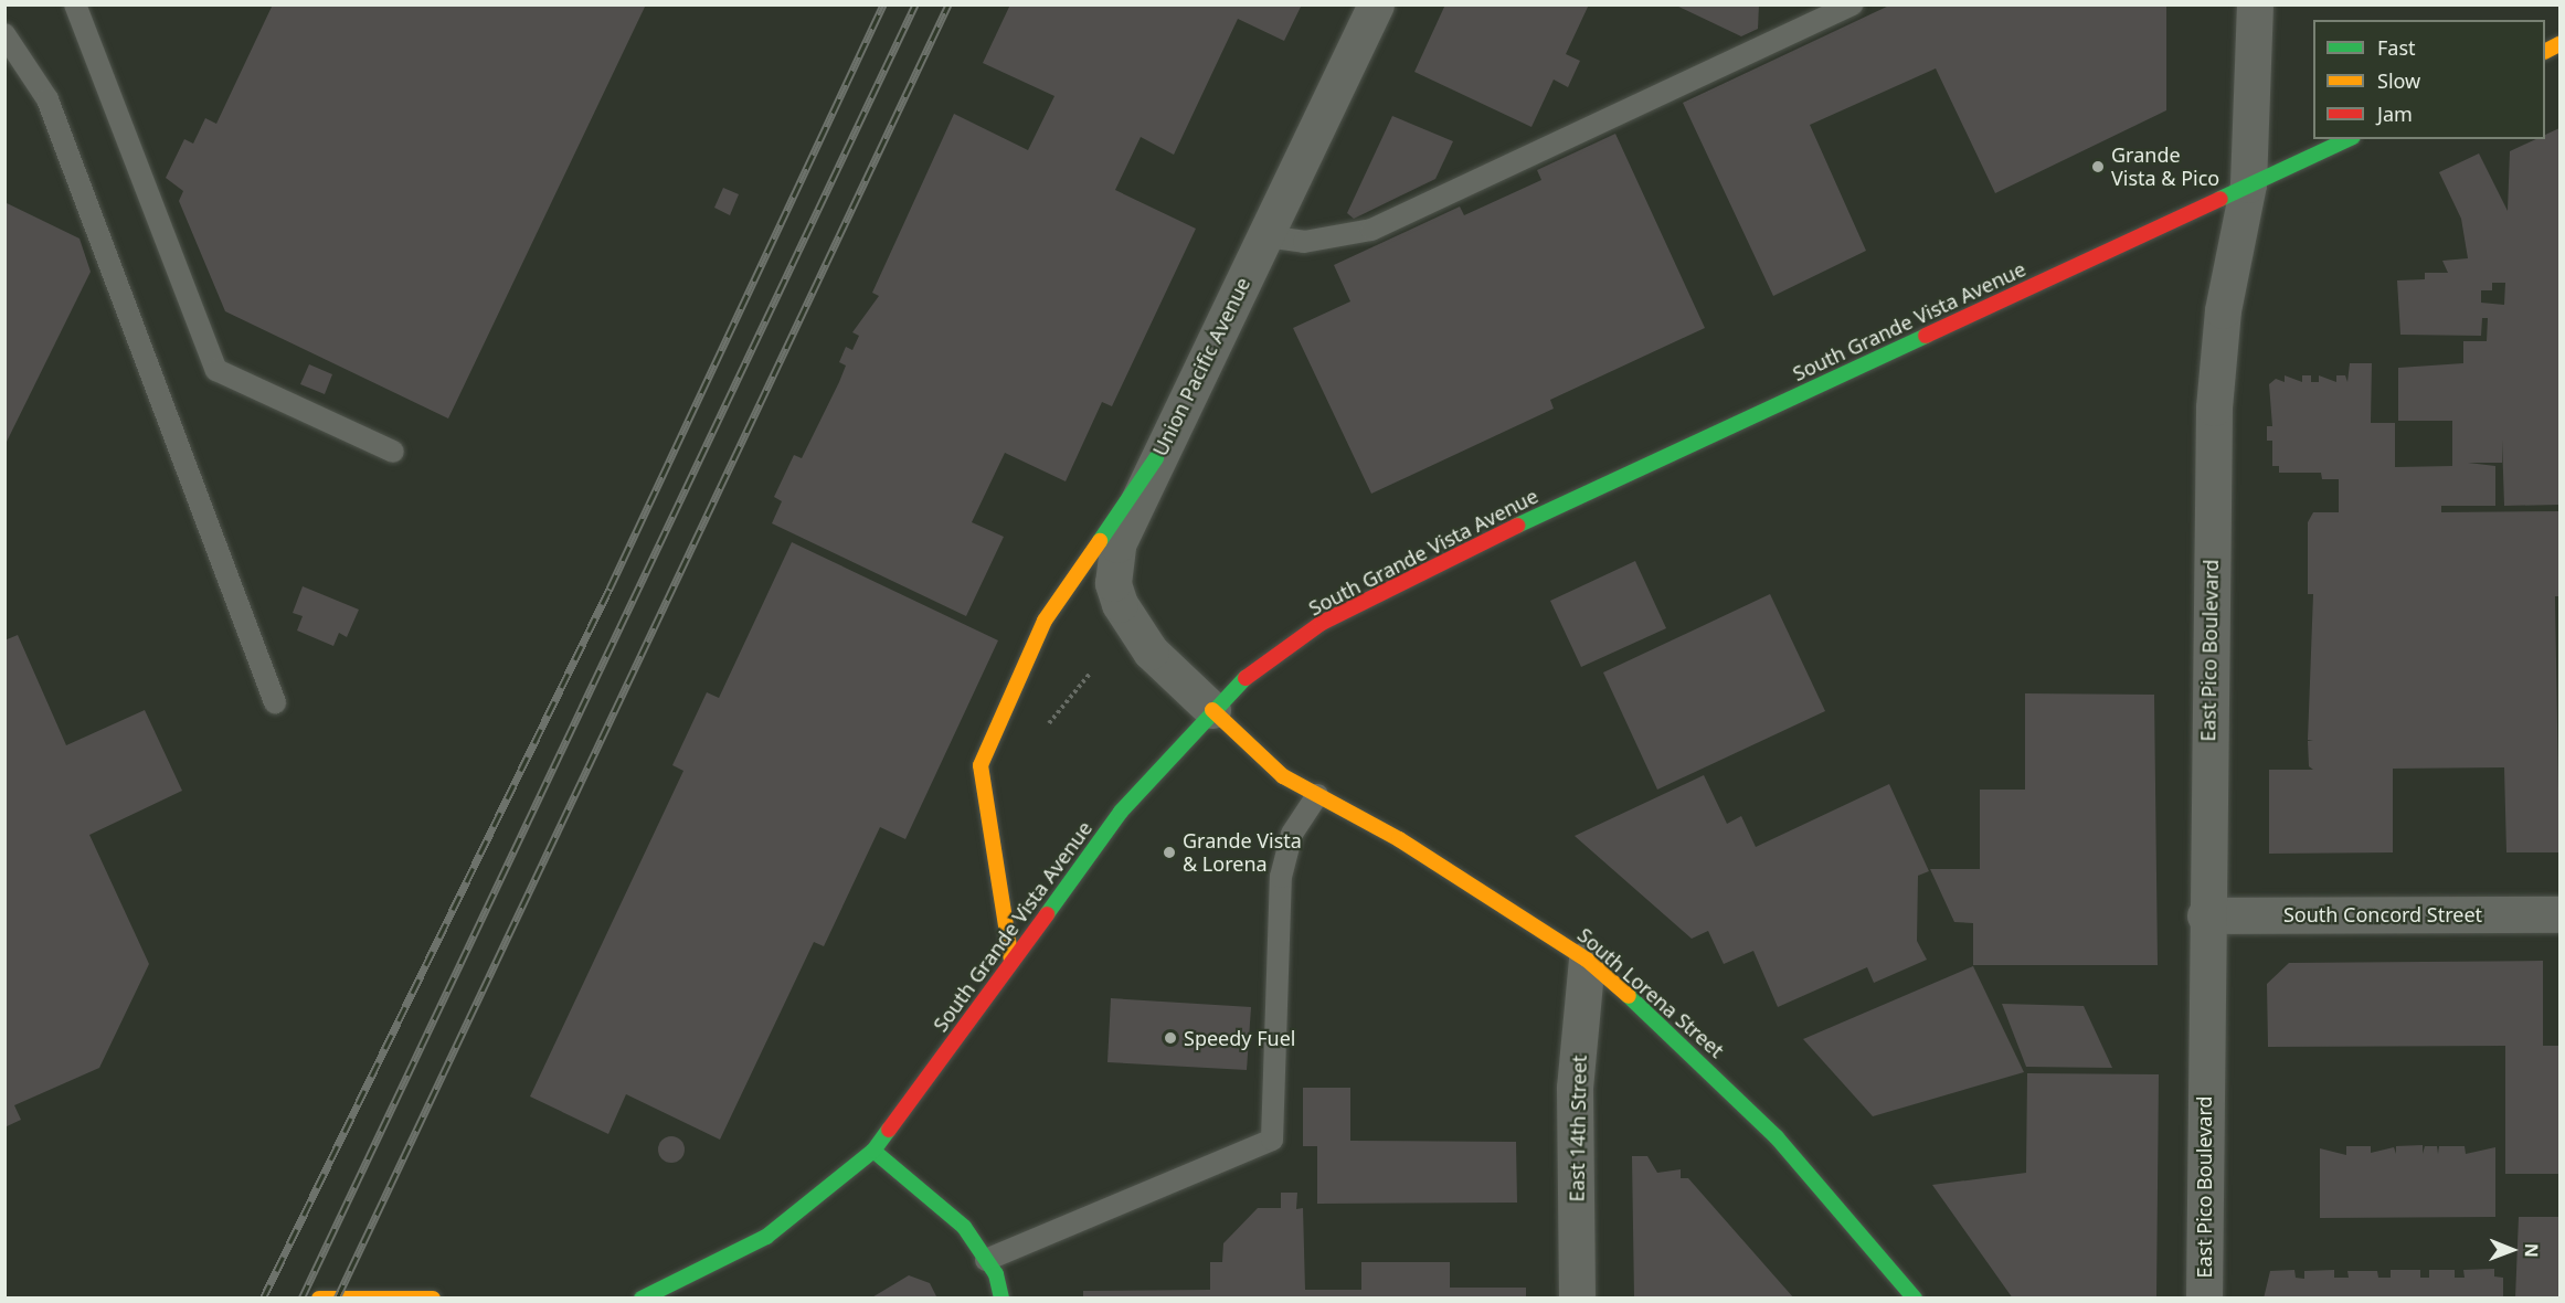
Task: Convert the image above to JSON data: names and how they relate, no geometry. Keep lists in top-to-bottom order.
{
  "streets": {
    "main road": ["South Grande Vista Avenue", "South Lorena Street"],
    "street": [
      "Union Pacific Avenue",
      "East Pico Boulevard",
      "South Concord Street",
      "East 14th Street"
    ]
  },
  "crossings": [
    ["South Grande Vista Avenue", "Union Pacific Avenue"],
    ["South Grande Vista Avenue", "East Pico Boulevard"],
    ["South Grande Vista Avenue", "South Lorena Street"],
    ["Union Pacific Avenue", "South Lorena Street"],
    ["East Pico Boulevard", "South Concord Street"],
    ["South Lorena Street", "East 14th Street"]
  ],
  "places": ["Grande Vista & Pico", "Grande Vista & Lorena", "Speedy Fuel"],
  "legend": ["Fast", "Slow", "Jam"],
  "north": "right"
}
